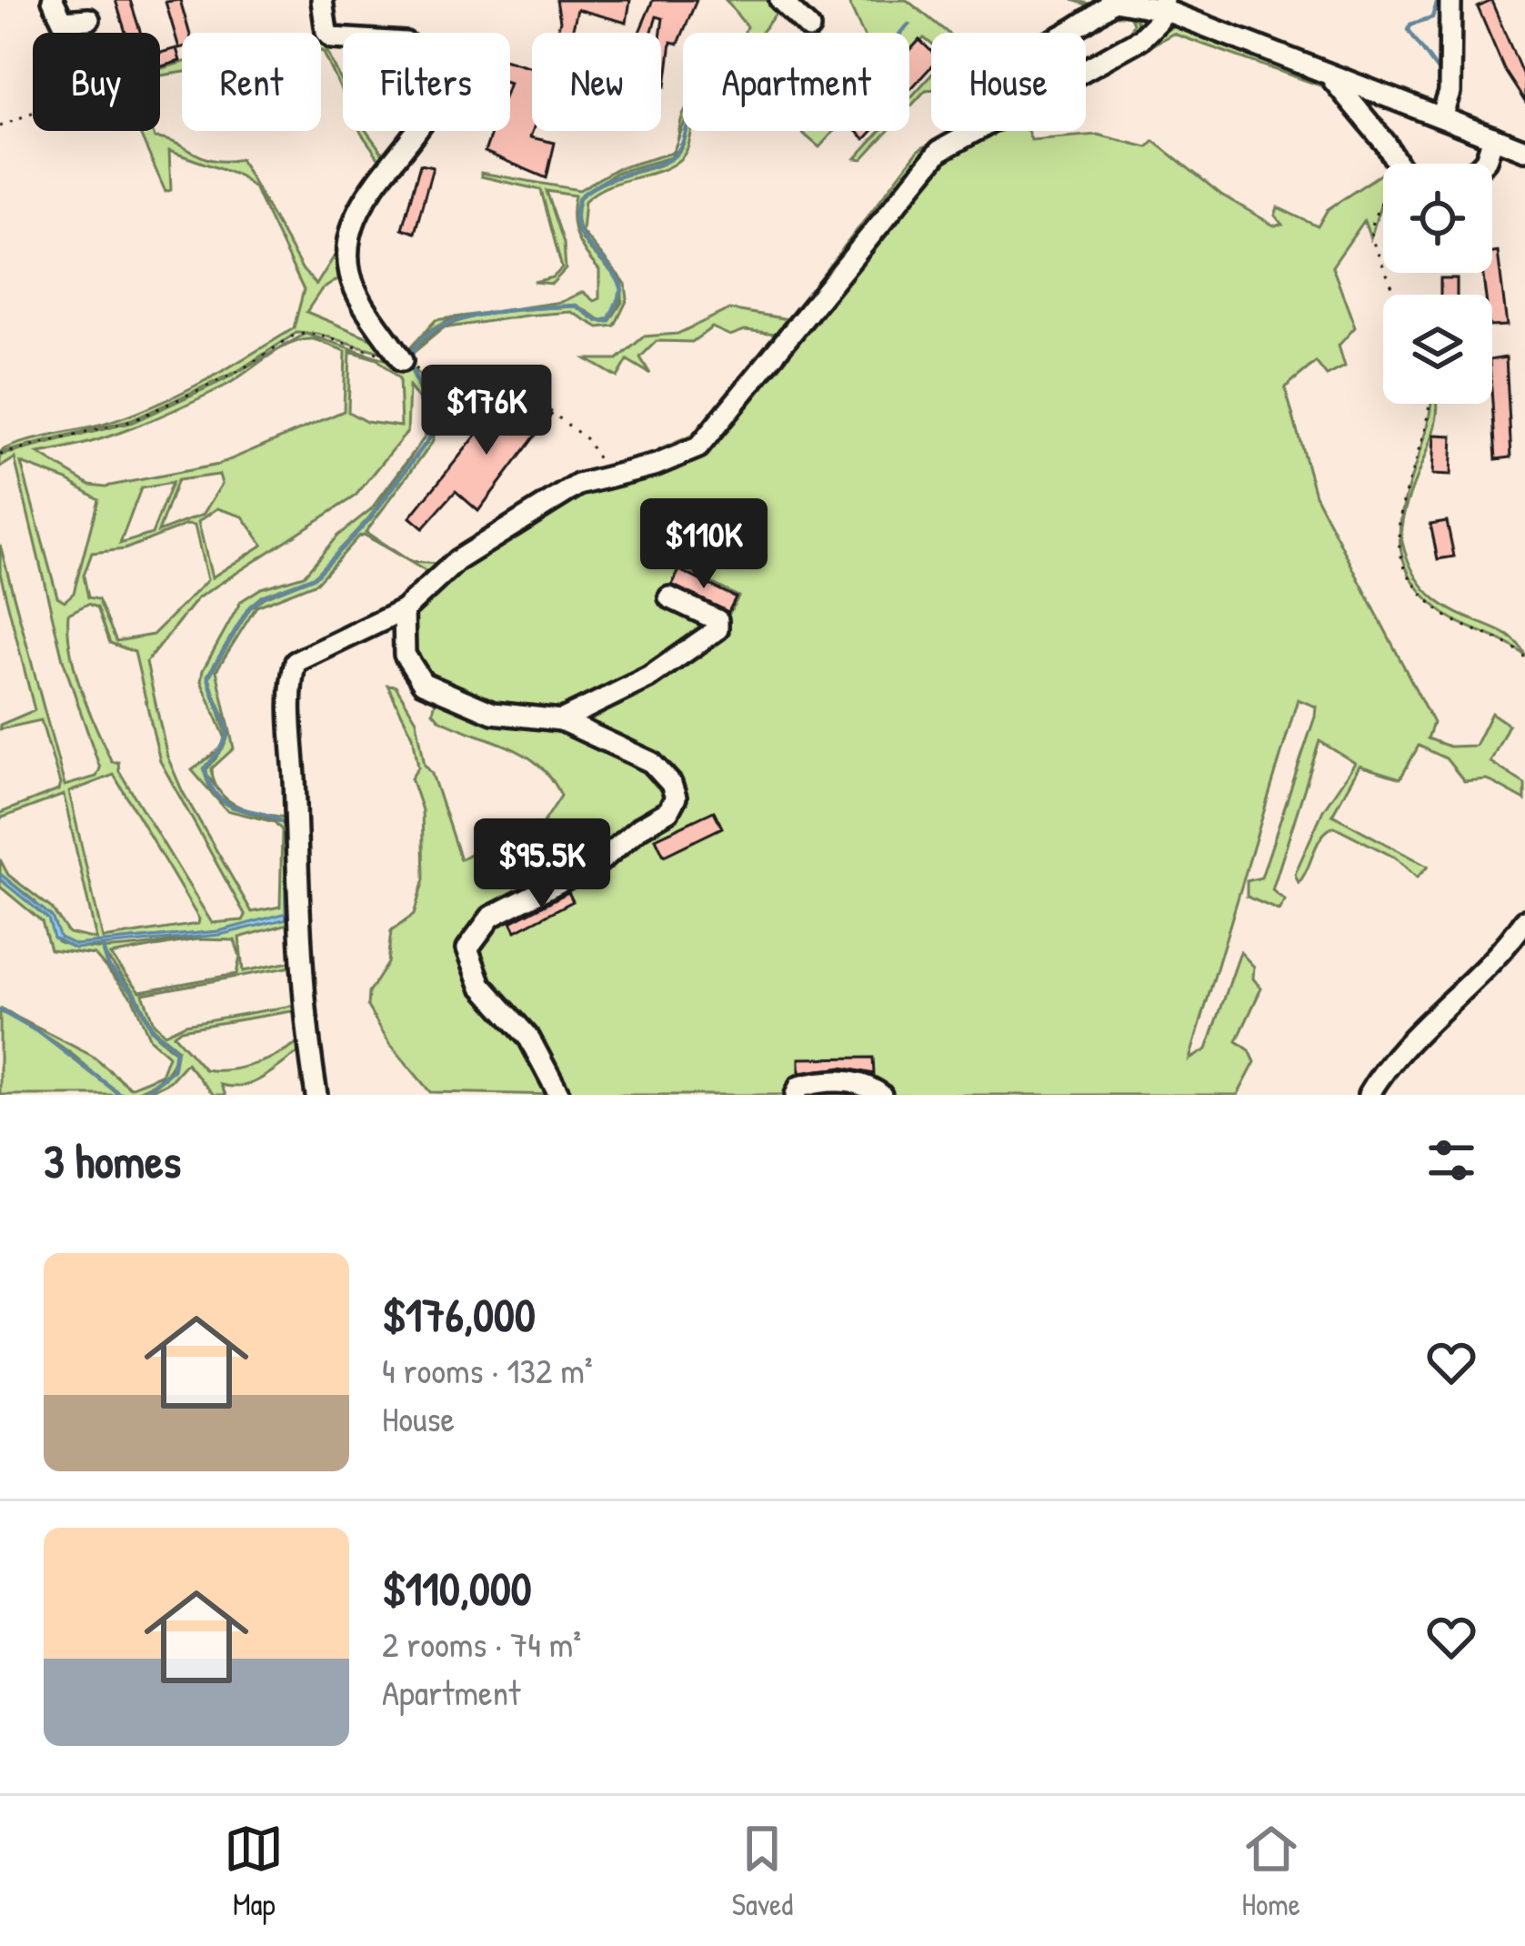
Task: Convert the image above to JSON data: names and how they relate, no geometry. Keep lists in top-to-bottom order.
{
  "page": {
    "chip": [
      "Buy",
      "Rent",
      "Filters",
      "New",
      "Apartment",
      "House"
    ],
    "price": ["$176K", "$110K", "$95.5K"],
    "heading": "3 homes",
    "list": [
      {
        "name": "$176,000",
        "note": "4 rooms · 132 m² · House"
      },
      {
        "name": "$110,000",
        "note": "2 rooms · 74 m² · Apartment"
      }
    ],
    "tabs": ["Map", "Saved", "Home"]
  }
}
